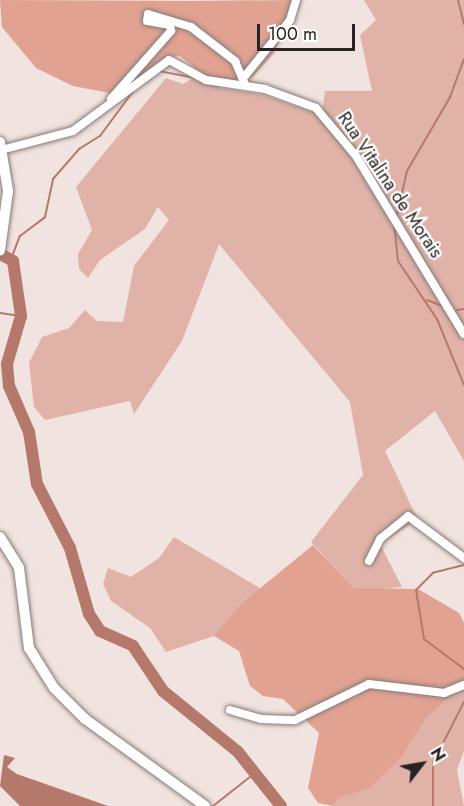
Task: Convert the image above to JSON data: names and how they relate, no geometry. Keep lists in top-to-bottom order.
{
  "streets": {
    "street": ["Rua Vitalina de Morais"]
  },
  "scale_bar": "100 m",
  "north": "top right"
}
